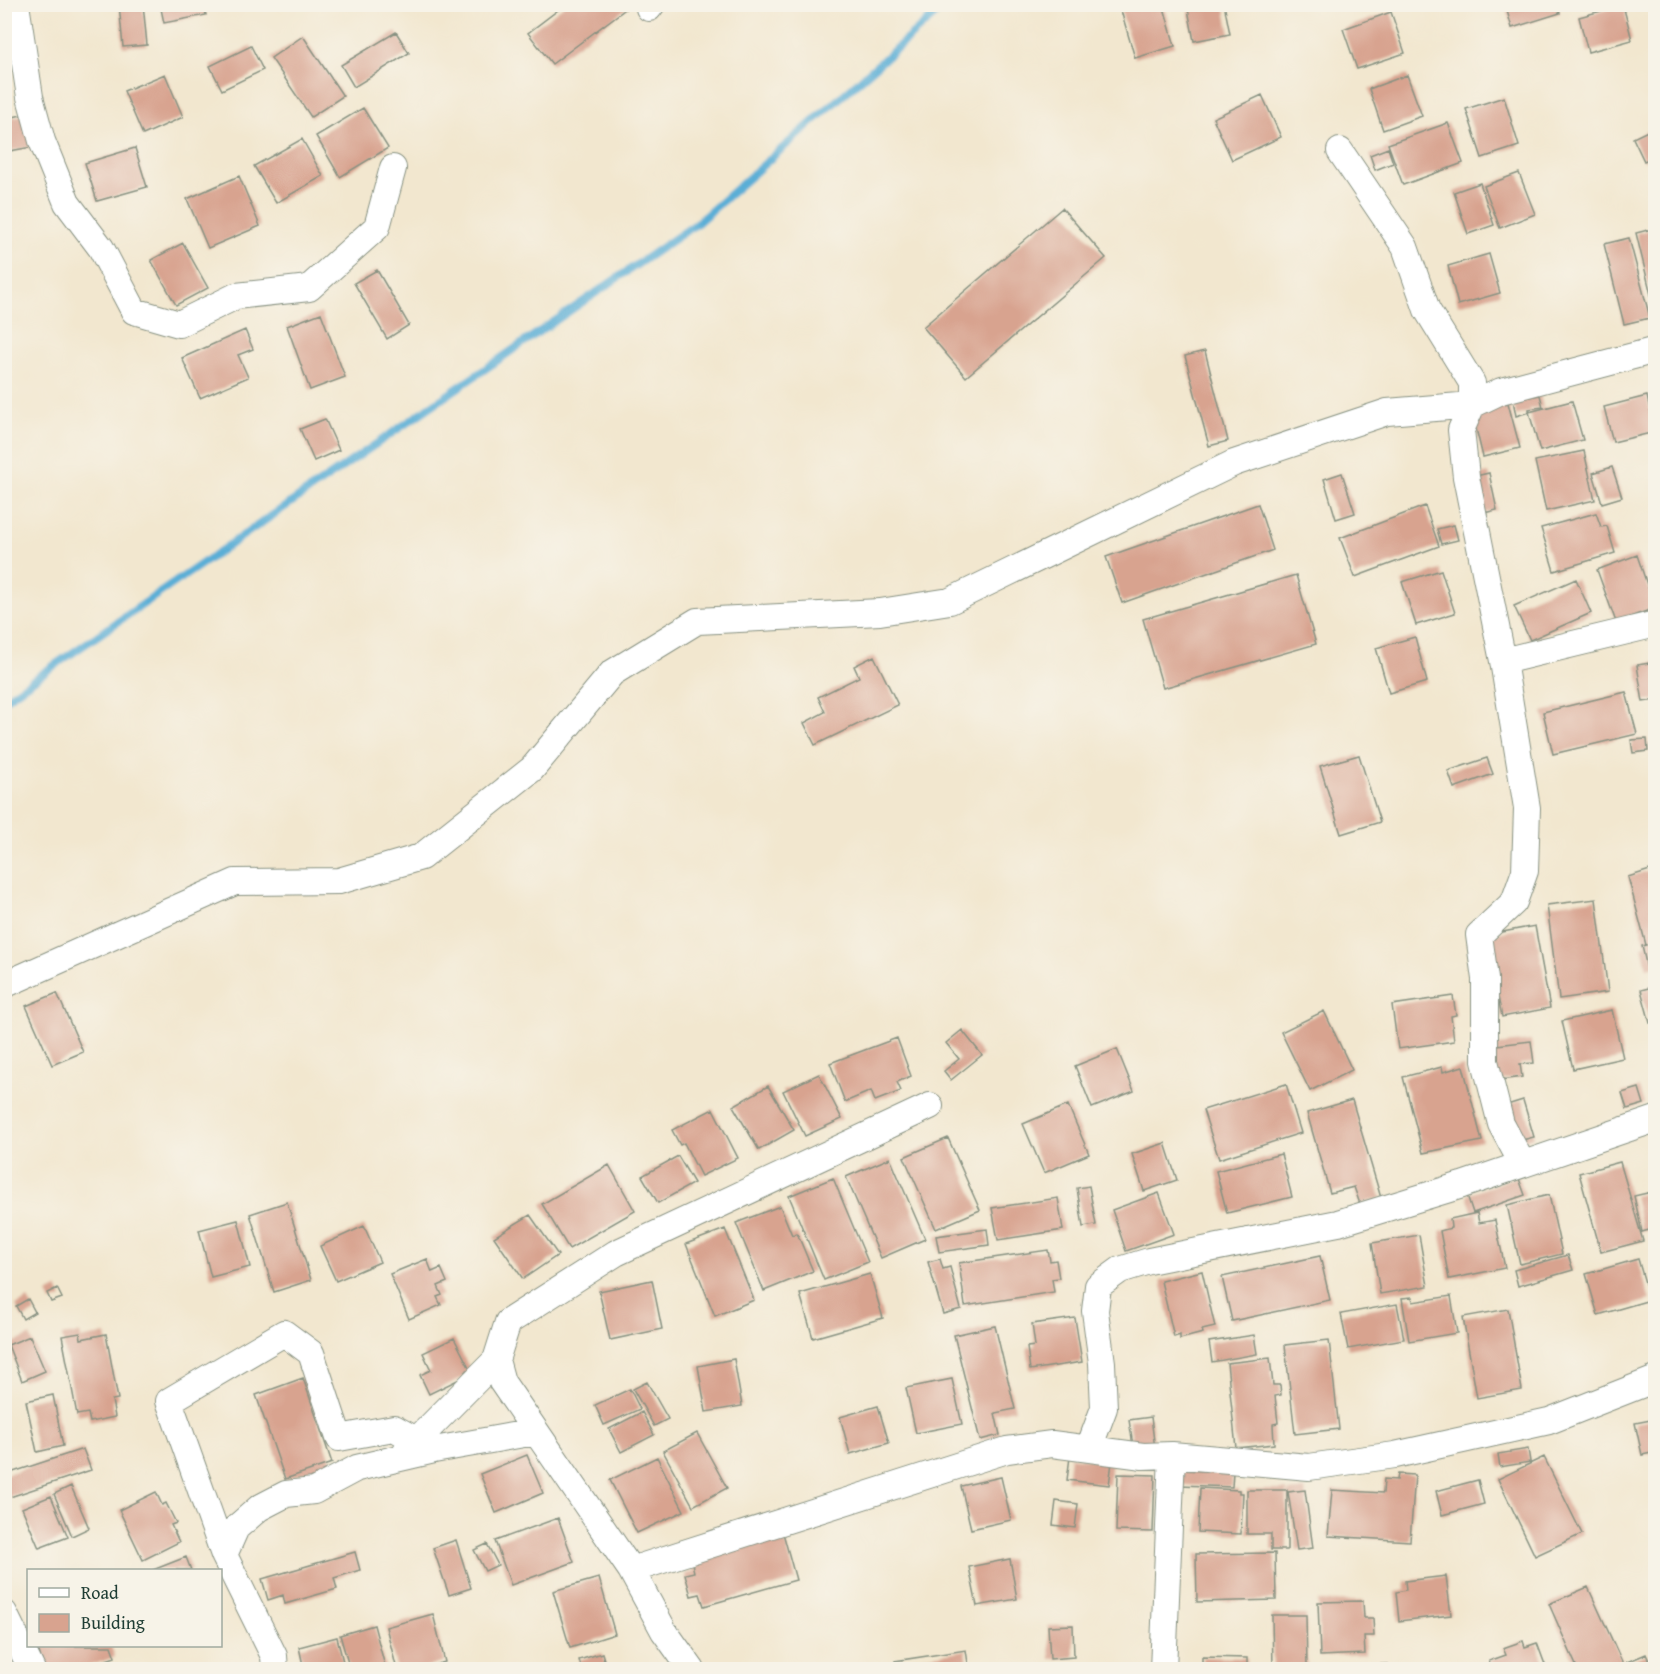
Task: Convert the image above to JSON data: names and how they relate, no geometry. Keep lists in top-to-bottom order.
{
  "legend": ["Road", "Building"]
}
